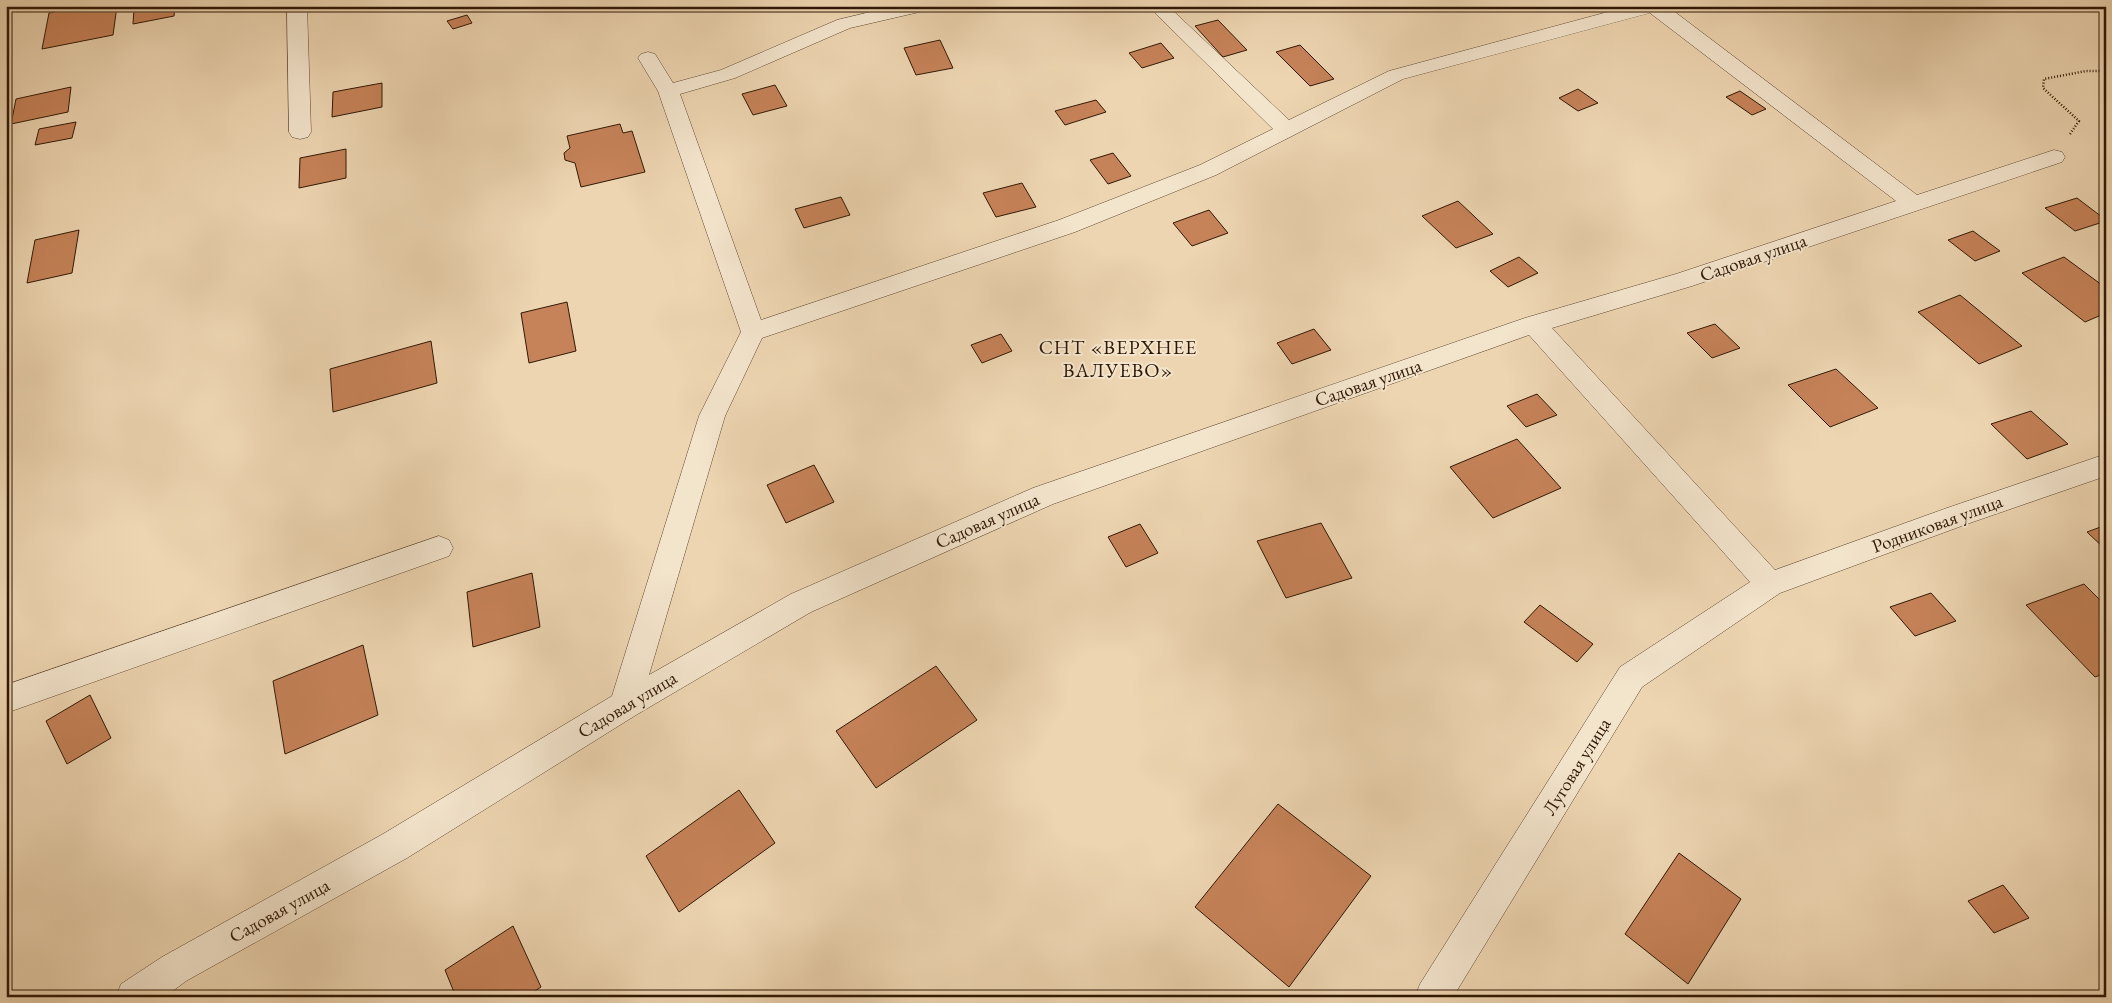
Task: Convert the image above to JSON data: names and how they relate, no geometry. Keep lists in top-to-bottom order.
{
  "streets": {
    "street": ["Садовая улица", "Родниковая улица", "Луговая улица"]
  },
  "crossings": [
    ["Родниковая улица", "Луговая улица"]
  ],
  "districts": ["СНТ «ВЕРХНЕЕ ВАЛУЕВО»"]
}
